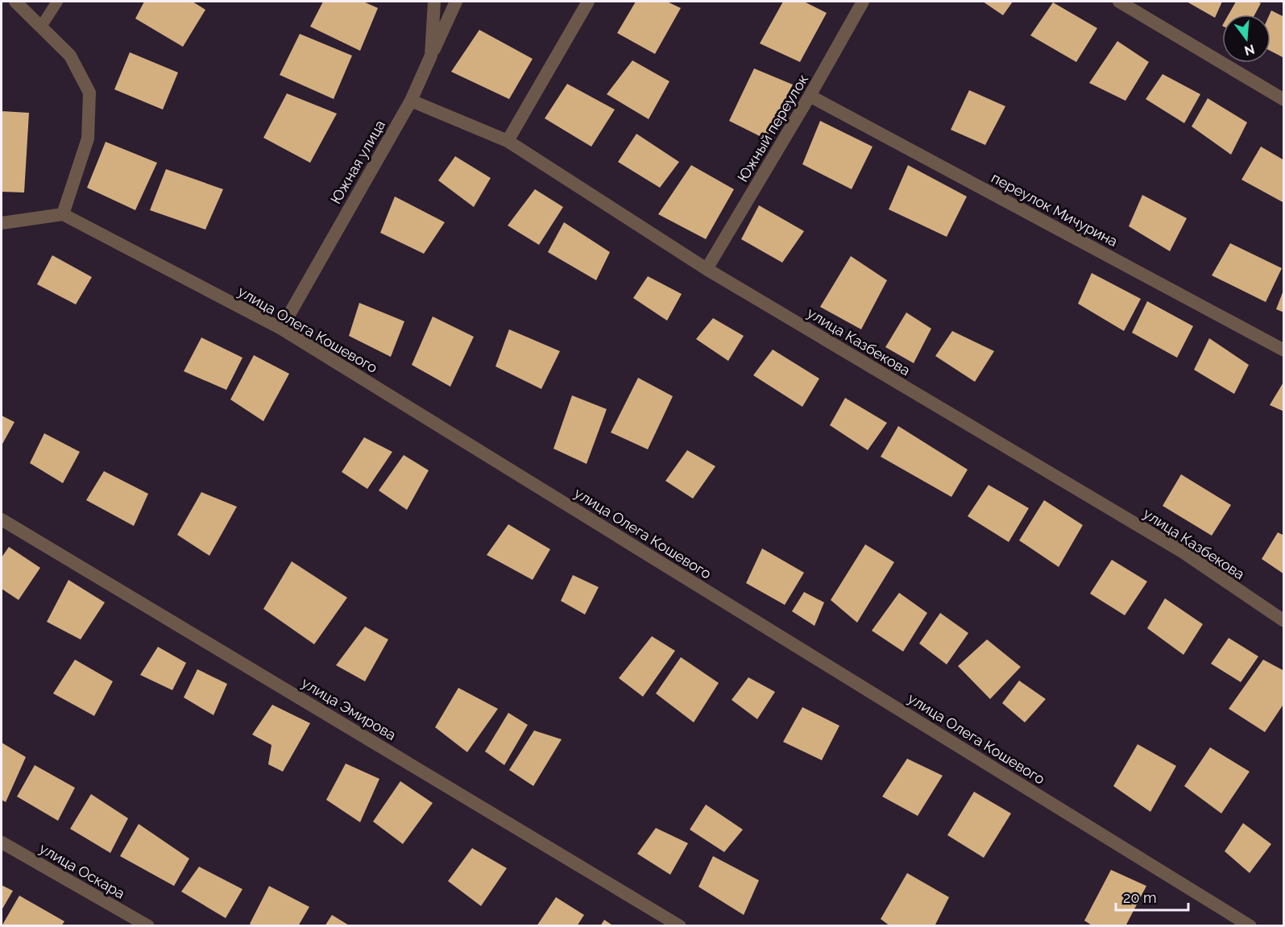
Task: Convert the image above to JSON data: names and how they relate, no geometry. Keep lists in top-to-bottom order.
{
  "streets": {
    "street": [
      "Южный переулок",
      "Южная улица",
      "переулок Мичурина",
      "улица Олега Кошевого",
      "улица Казбекова",
      "улица Эмирова",
      "улица Оскара"
    ]
  },
  "crossings": [
    ["Южный переулок", "переулок Мичурина"],
    ["Южный переулок", "улица Казбекова"],
    ["Южная улица", "улица Олега Кошевого"],
    ["Южная улица", "улица Казбекова"]
  ],
  "scale_bar": "20 m",
  "north": "bottom"
}
